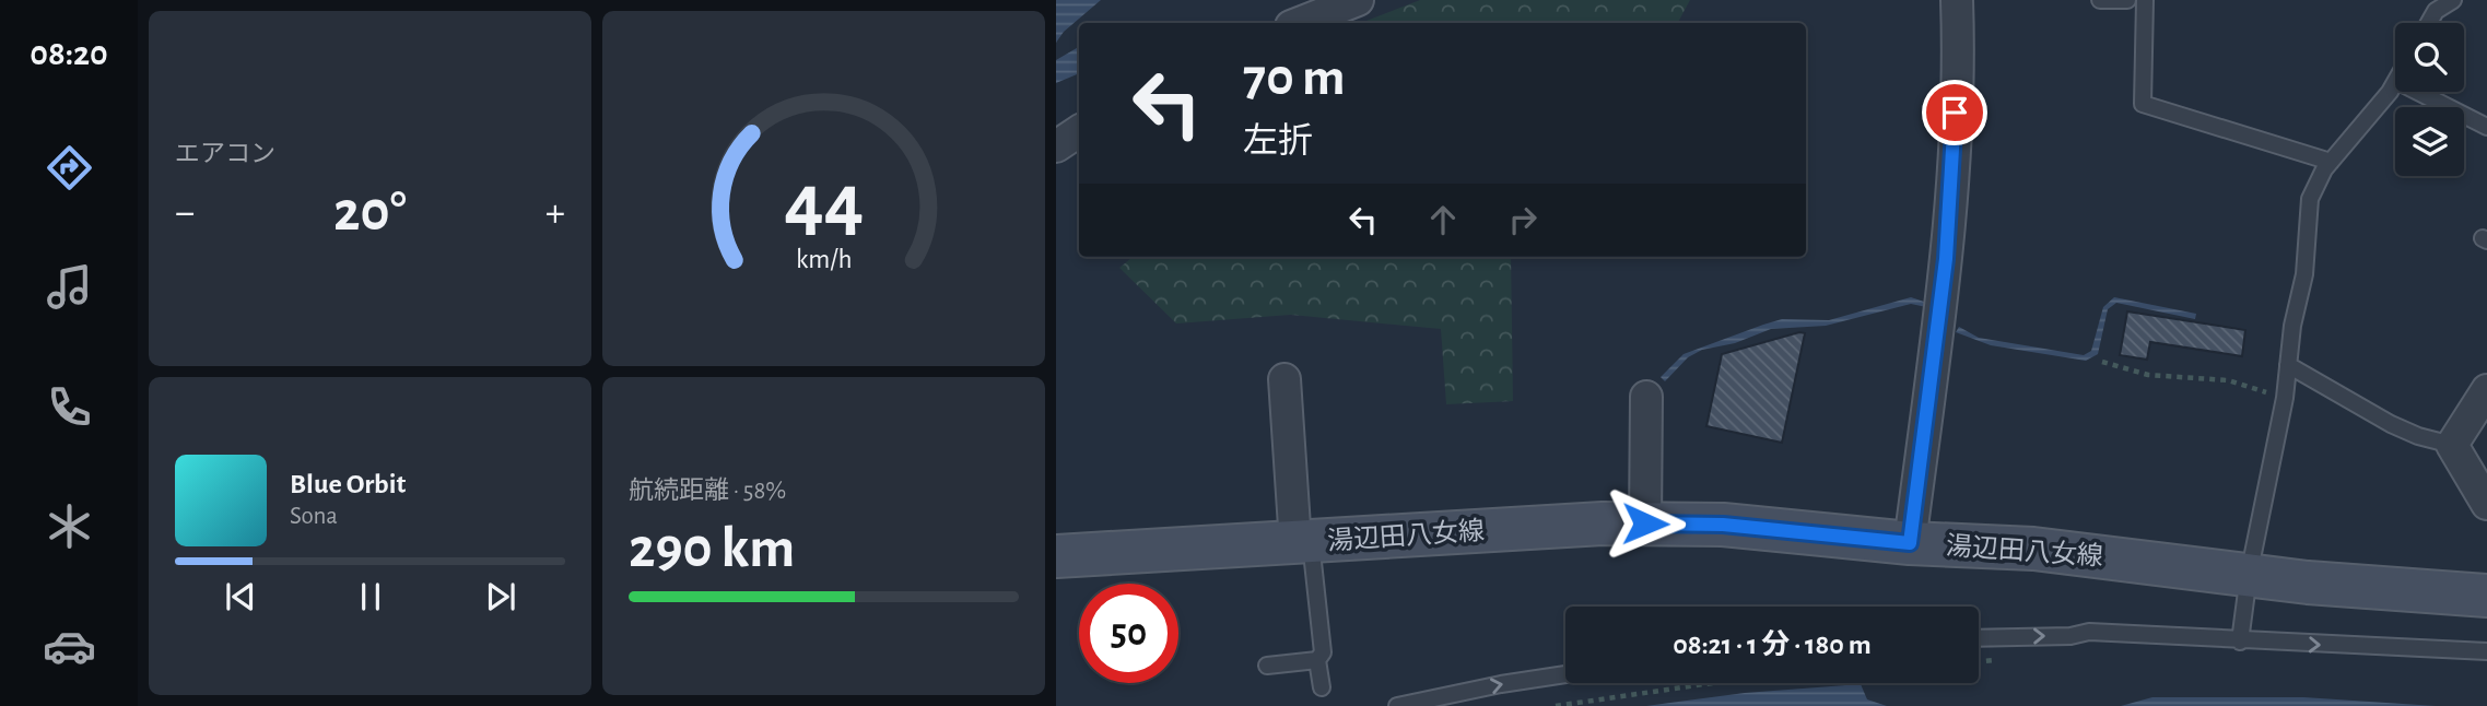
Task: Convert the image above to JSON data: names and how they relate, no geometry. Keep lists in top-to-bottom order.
{
  "streets": {
    "main road": ["湯辺田八女線"]
  },
  "page": {
    "tabs": "08:20",
    "tile": [
      "エアコン",
      ["航続距離 · 58%", "290 km"]
    ],
    "turn": ["70 m", "左折"],
    "heat": ["−", "20°", "+"],
    "song": ["Blue Orbit", "Sona"],
    "limit": "50",
    "trip": "08:21 · 1 分 · 180 m",
    "gauge": ["44", "km/h"]
  }
}
